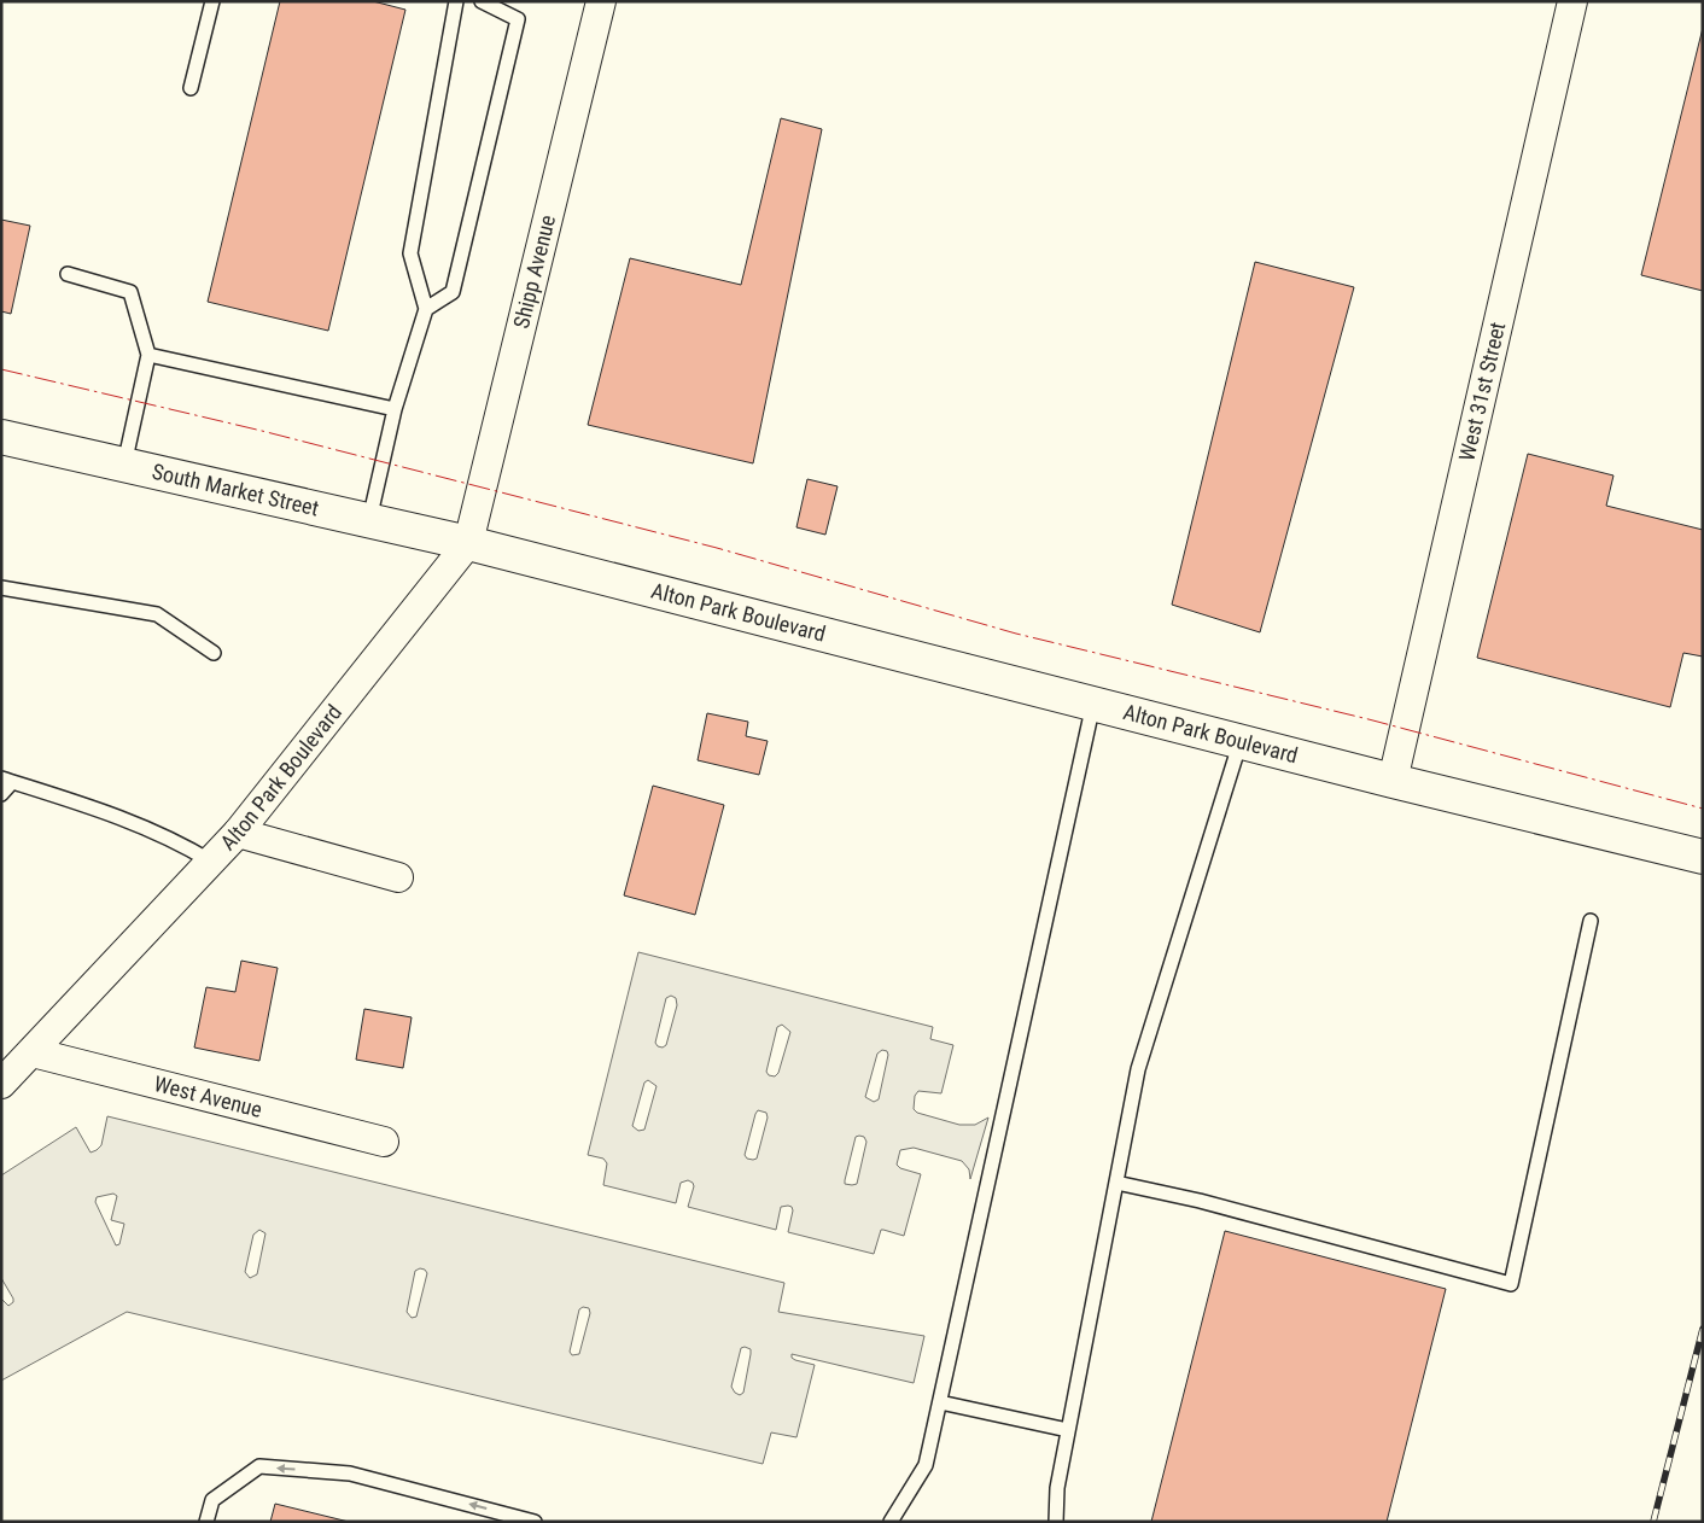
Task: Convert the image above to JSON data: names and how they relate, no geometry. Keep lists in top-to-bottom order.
{
  "streets": {
    "main road": ["South Market Street", "Alton Park Boulevard"],
    "street": ["Shipp Avenue", "West 31st Street", "West Avenue"]
  },
  "crossings": [
    ["Shipp Avenue", "South Market Street"],
    ["Shipp Avenue", "Alton Park Boulevard"],
    ["West 31st Street", "Alton Park Boulevard"],
    ["South Market Street", "Alton Park Boulevard"],
    ["Alton Park Boulevard", "West Avenue"]
  ]
}
